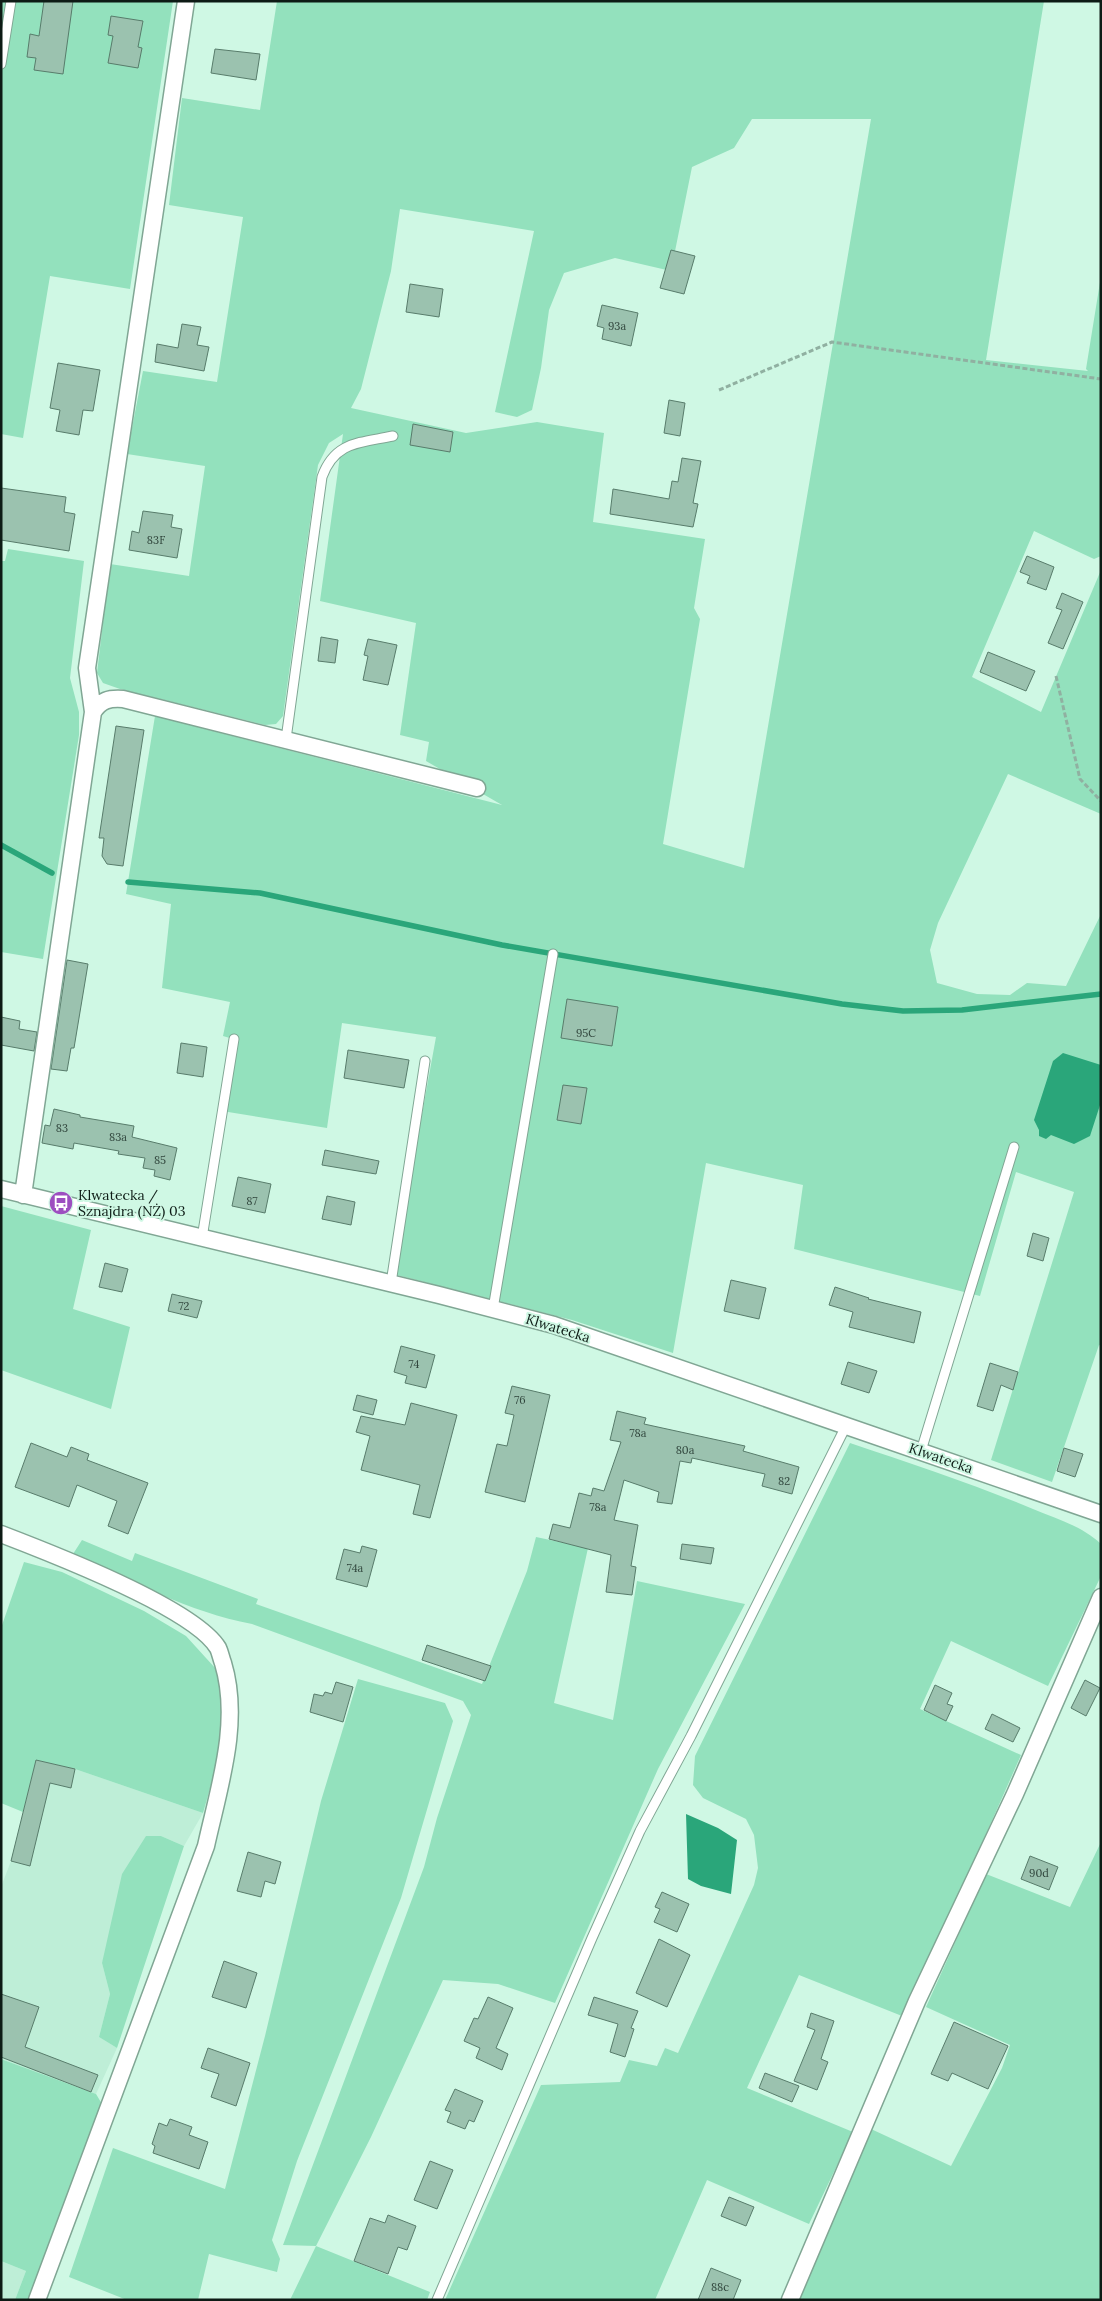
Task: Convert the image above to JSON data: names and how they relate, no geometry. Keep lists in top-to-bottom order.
{
  "streets": {
    "street": ["Klwatecka"]
  },
  "places": {
    "bus stop": ["Klwatecka / Sznajdra (NŻ) 03"]
  },
  "house_numbers": [
    "93a",
    "83F",
    "95C",
    "83",
    "83a",
    "85",
    "87",
    "72",
    "74",
    "76",
    "78a",
    "80a",
    "82",
    "78a",
    "74a",
    "90d",
    "88c"
  ]
}
